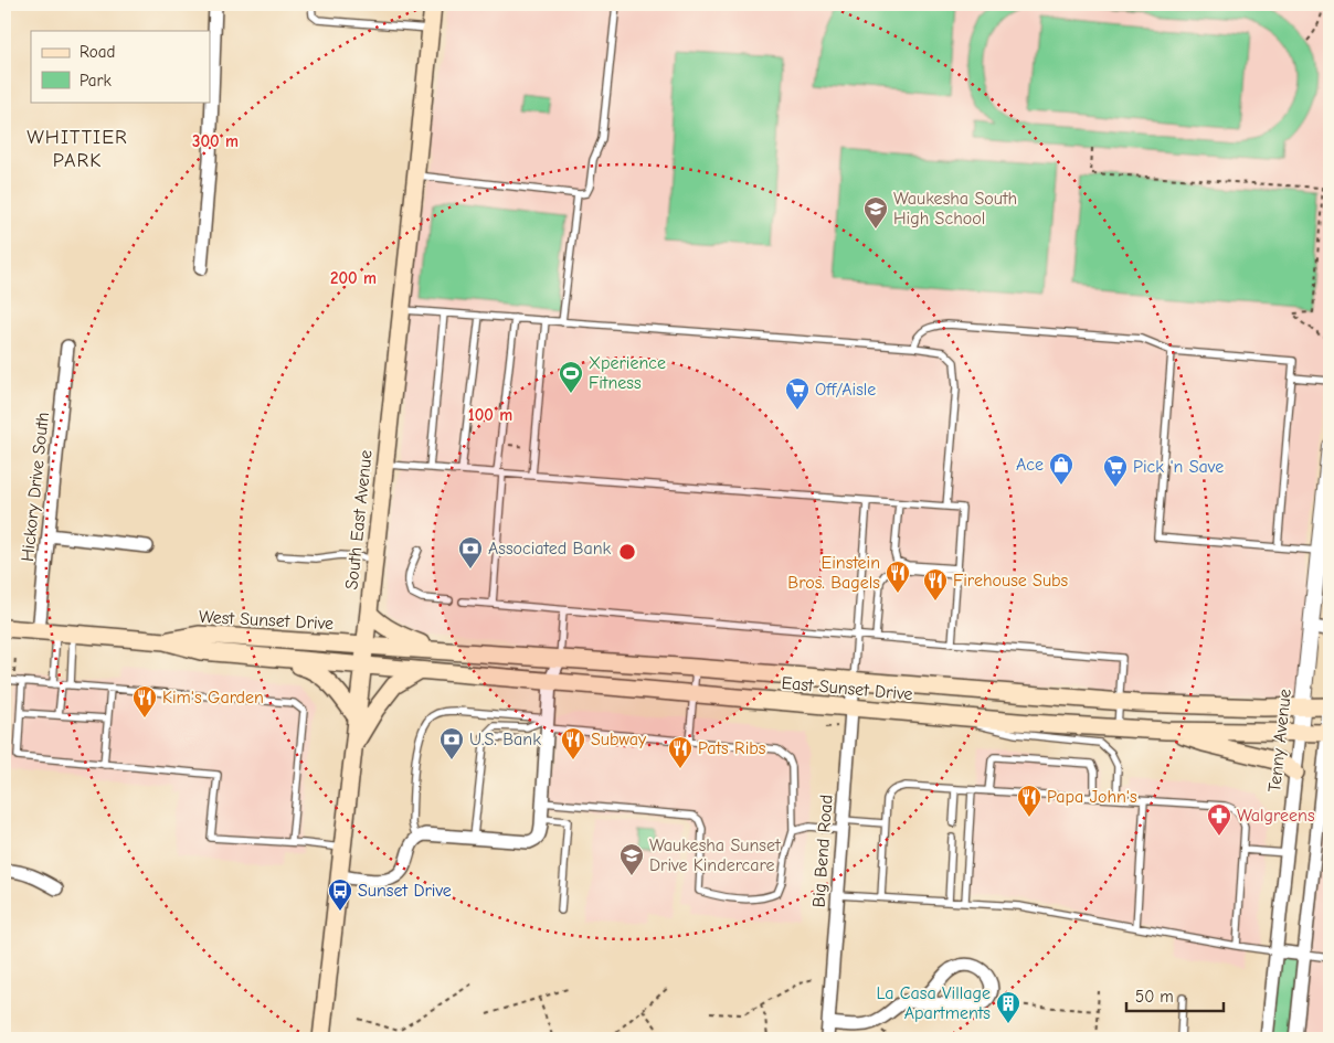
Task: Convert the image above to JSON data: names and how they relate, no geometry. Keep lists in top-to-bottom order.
{
  "streets": {
    "main road": ["South East Avenue", "West Sunset Drive", "East Sunset Drive"],
    "street": ["Hickory Drive South", "Tenny Avenue", "Big Bend Road"]
  },
  "crossings": [
    ["Hickory Drive South", "West Sunset Drive"],
    ["South East Avenue", "West Sunset Drive"],
    ["South East Avenue", "East Sunset Drive"],
    ["West Sunset Drive", "East Sunset Drive"],
    ["East Sunset Drive", "Tenny Avenue"],
    ["East Sunset Drive", "Big Bend Road"]
  ],
  "districts": ["WHITTIER PARK"],
  "places": {
    "school or university": ["Waukesha South High School", "Waukesha Sunset Drive Kindercare"],
    "sports": ["Xperience Fitness"],
    "supermarket": ["Off/Aisle", "Pick 'n Save"],
    "shop": ["Ace"],
    "bank": ["Associated Bank", "U.S. Bank"],
    "restaurant": [
      "Einstein Bros. Bagels",
      "Firehouse Subs",
      "Kim's Garden",
      "Subway",
      "Pats Ribs",
      "Papa John's"
    ],
    "pharmacy": ["Walgreens"],
    "bus stop": ["Sunset Drive"],
    "building": ["La Casa Village Apartments"]
  },
  "legend": ["Road", "Park"],
  "scale_bar": "50 m",
  "rings": ["300 m", "200 m", "100 m"]
}
